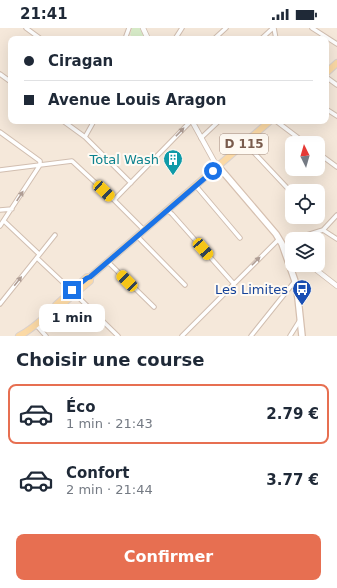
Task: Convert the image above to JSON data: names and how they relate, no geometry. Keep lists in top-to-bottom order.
{
  "streets": {
    "main road": ["D 115"]
  },
  "places": {
    "building": ["Total Wash"],
    "bus stop": ["Les Limites"]
  },
  "north": "top",
  "page": {
    "status": "21:41",
    "banner": ["Ciragan", "Avenue Louis Aragon"],
    "bubble": "1 min",
    "heading": "Choisir une course",
    "list": [
      {
        "name": "Éco",
        "note": "1 min · 21:43",
        "value": "2.79 €"
      },
      {
        "name": "Confort",
        "note": "2 min · 21:44",
        "value": "3.77 €"
      }
    ],
    "buttons": "Confirmer"
  }
}
